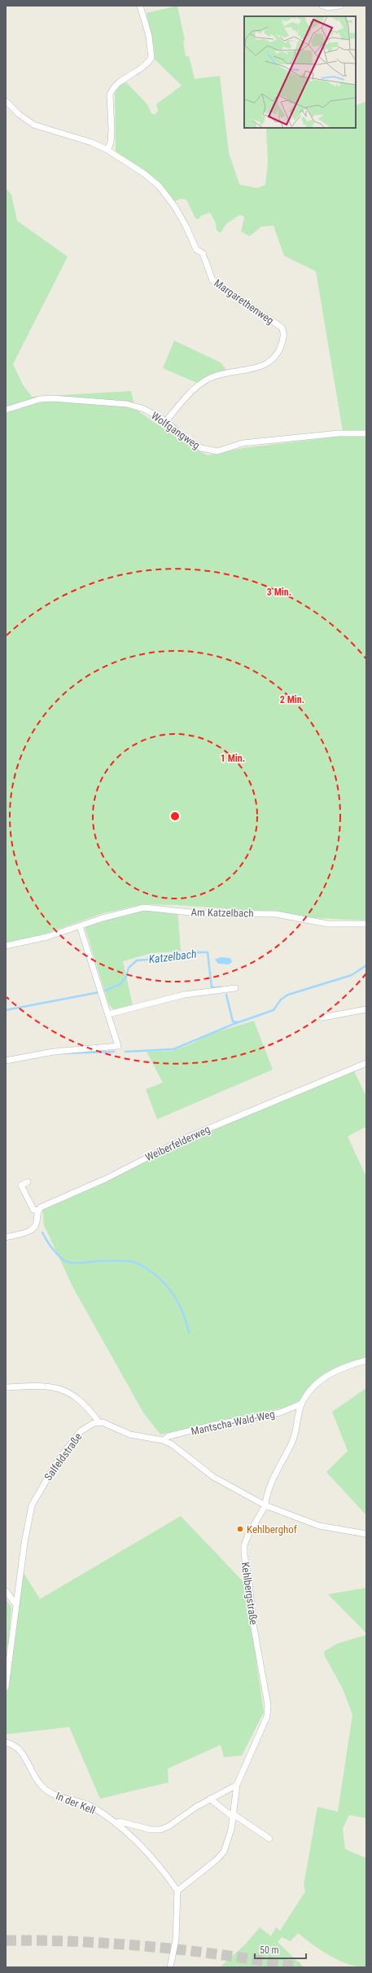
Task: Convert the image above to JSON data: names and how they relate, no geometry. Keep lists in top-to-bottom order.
{
  "streets": {
    "street": [
      "Margarethenweg",
      "Wolfgangweg",
      "Am Katzelbach",
      "Weiberfelderweg",
      "Mantscha-Wald-Weg",
      "Salfeldstraße",
      "Kehlbergstraße",
      "In der Kell"
    ]
  },
  "crossings": [
    ["Margarethenweg", "Wolfgangweg"],
    ["Mantscha-Wald-Weg", "Kehlbergstraße"],
    ["Kehlbergstraße", "In der Kell"]
  ],
  "water": ["Katzelbach"],
  "places": ["Kehlberghof"],
  "scale_bar": "50 m",
  "rings": ["3 Min.", "2 Min.", "1 Min."]
}
